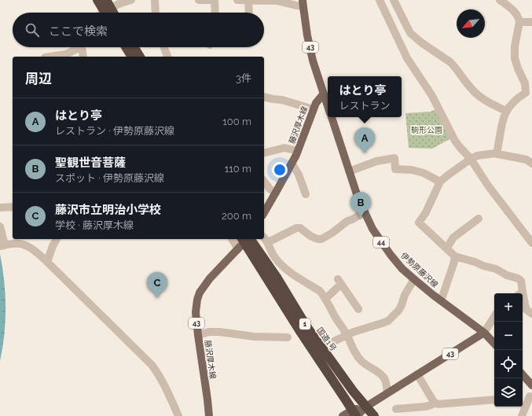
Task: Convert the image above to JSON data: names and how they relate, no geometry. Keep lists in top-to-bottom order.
{
  "streets": {
    "highway": ["1", "国道1号"],
    "main road": [
      "43",
      "藤沢厚木線",
      "44",
      "伊勢原藤沢線"
    ]
  },
  "crossings": [
    ["43", "藤沢厚木線"],
    ["43", "伊勢原藤沢線"],
    ["43", "1"],
    ["43", "国道1号"],
    ["藤沢厚木線", "伊勢原藤沢線"],
    ["藤沢厚木線", "1"]
  ],
  "parks": ["駒形公園"],
  "north": "bottom left",
  "page": {
    "search": "ここで検索",
    "heading": ["周辺", "3件"],
    "popup": ["はとり亭", "レストラン"],
    "list": [
      {
        "mark": "A",
        "name": "はとり亭",
        "note": "レストラン · 伊勢原藤沢線",
        "value": "100 m"
      },
      {
        "mark": "B",
        "name": "聖観世音菩薩",
        "note": "スポット · 伊勢原藤沢線",
        "value": "110 m"
      },
      {
        "mark": "C",
        "name": "藤沢市立明治小学校",
        "note": "学校 · 藤沢厚木線",
        "value": "200 m"
      }
    ],
    "pins": ["A", "B", "C"],
    "map_buttons": ["+", "−"]
  }
}
